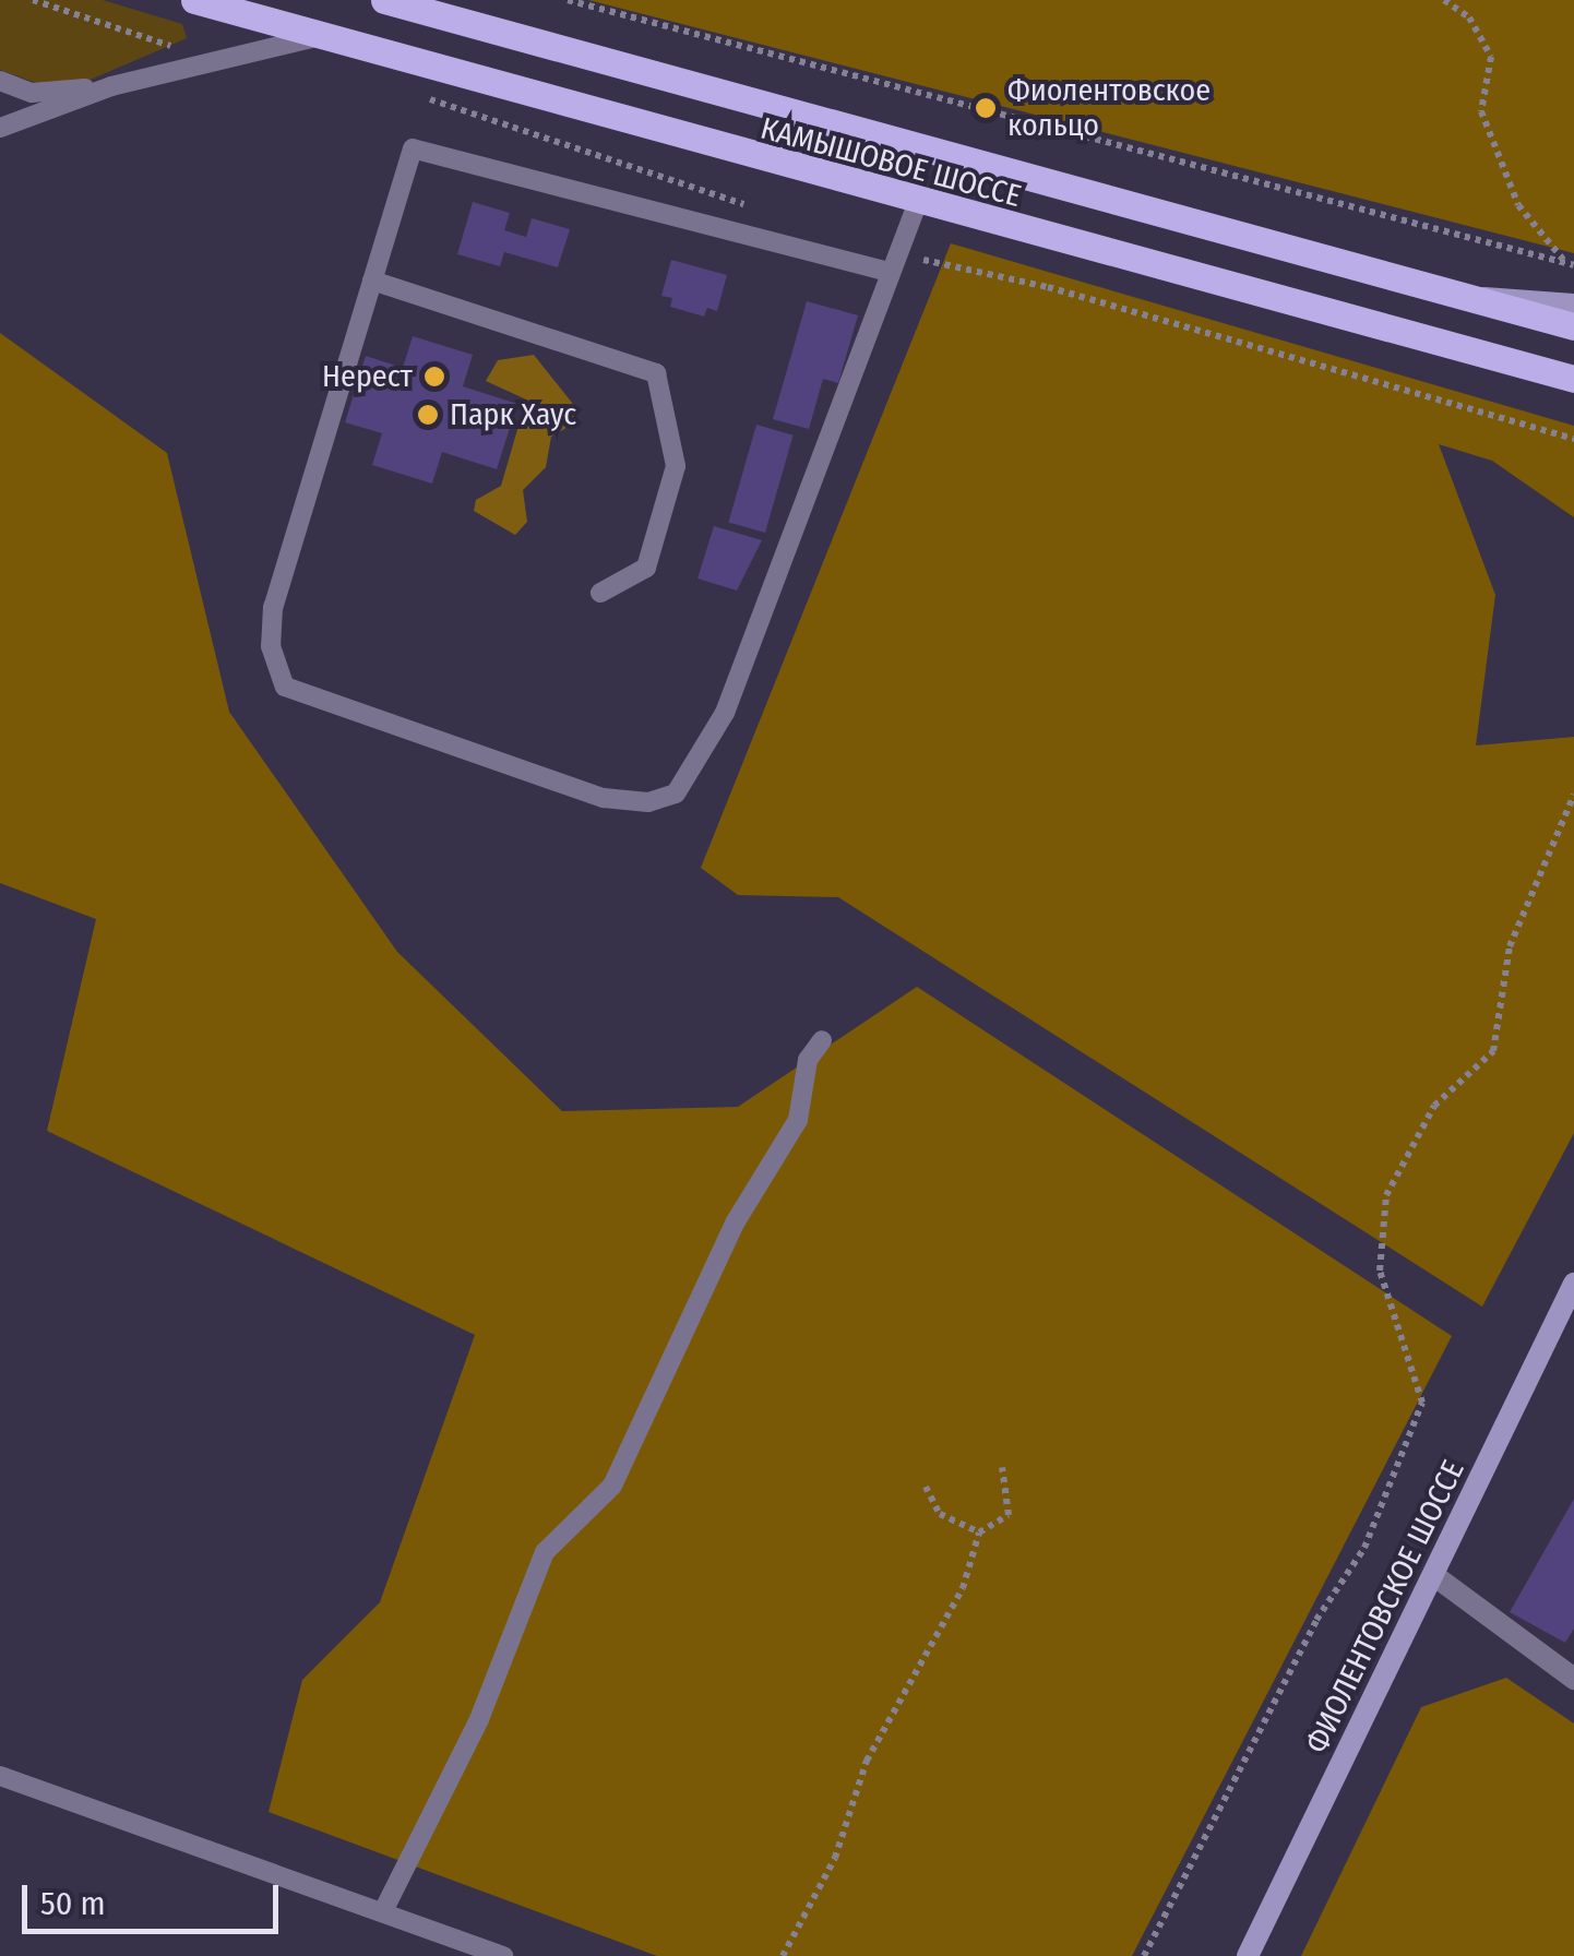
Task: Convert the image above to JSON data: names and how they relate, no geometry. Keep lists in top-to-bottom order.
{
  "streets": {
    "main road": ["КАМЫШОВОЕ ШОССЕ", "ФИОЛЕНТОВСКОЕ ШОССЕ"]
  },
  "places": ["Фиолентовское кольцо", "Нерест", "Парк Хаус"],
  "scale_bar": "50 m"
}
